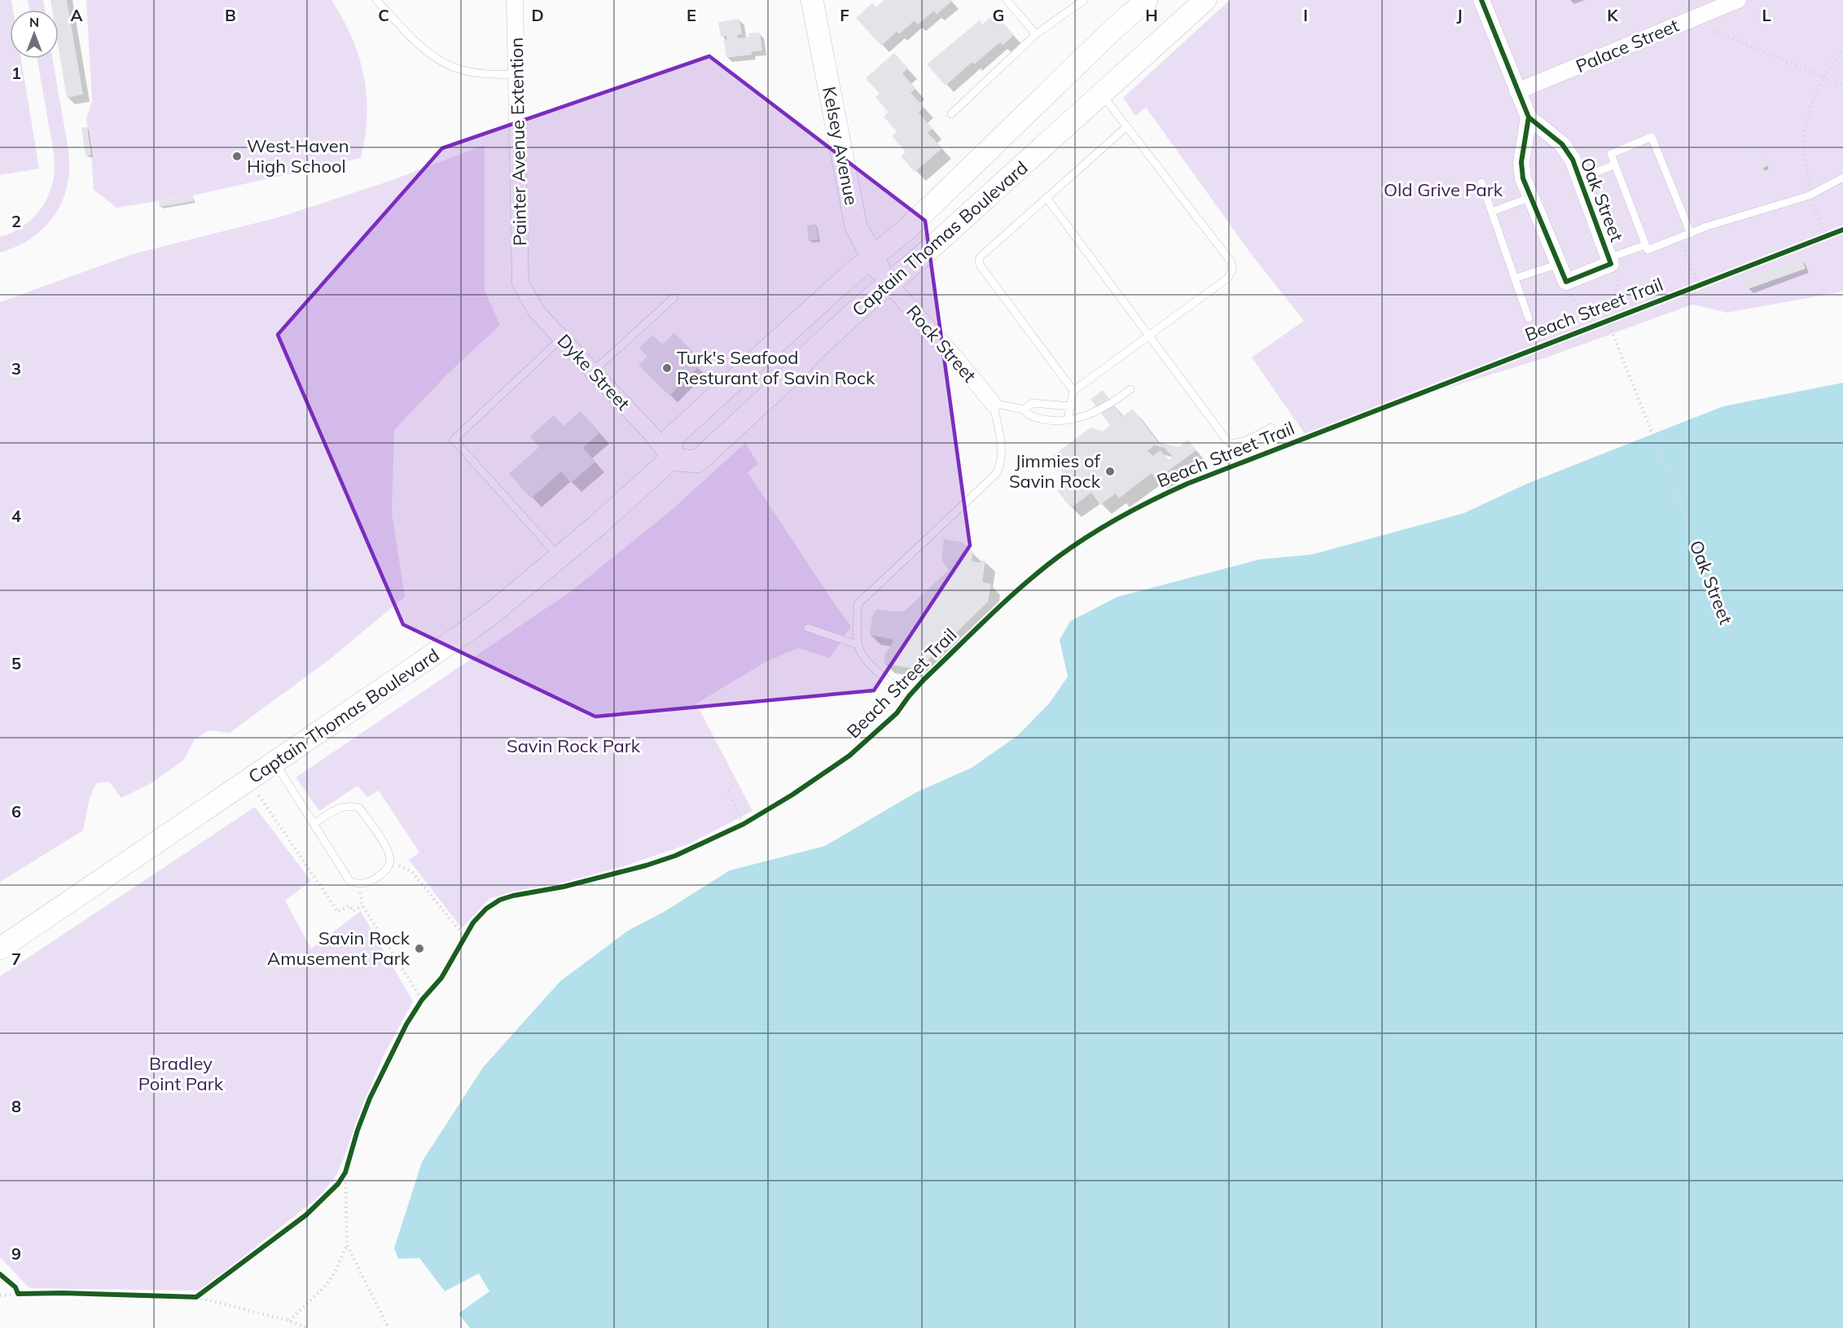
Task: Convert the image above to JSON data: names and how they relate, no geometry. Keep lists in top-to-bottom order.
{
  "streets": {
    "main road": ["Kelsey Avenue", "Captain Thomas Boulevard"],
    "street": [
      "Palace Street",
      "Painter Avenue Extention",
      "Oak Street",
      "Rock Street",
      "Dyke Street"
    ],
    "cycle path": ["Beach Street Trail"]
  },
  "crossings": [
    ["Palace Street", "Oak Street"],
    ["Painter Avenue Extention", "Dyke Street"],
    ["Kelsey Avenue", "Captain Thomas Boulevard"],
    ["Kelsey Avenue", "Rock Street"],
    ["Oak Street", "Beach Street Trail"],
    ["Captain Thomas Boulevard", "Rock Street"],
    ["Captain Thomas Boulevard", "Dyke Street"]
  ],
  "parks": ["Old Grive Park", "Savin Rock Park", "Bradley Point Park"],
  "places": [
    "West Haven High School",
    "Turk's Seafood Resturant of Savin Rock",
    "Jimmies of Savin Rock",
    "Savin Rock Amusement Park"
  ],
  "north": "top",
  "grid": {
    "columns": [
      "A",
      "B",
      "C",
      "D",
      "E",
      "F",
      "G",
      "H",
      "I",
      "J",
      "K",
      "L"
    ],
    "rows": [
      "1",
      "2",
      "3",
      "4",
      "5",
      "6",
      "7",
      "8",
      "9"
    ]
  }
}
